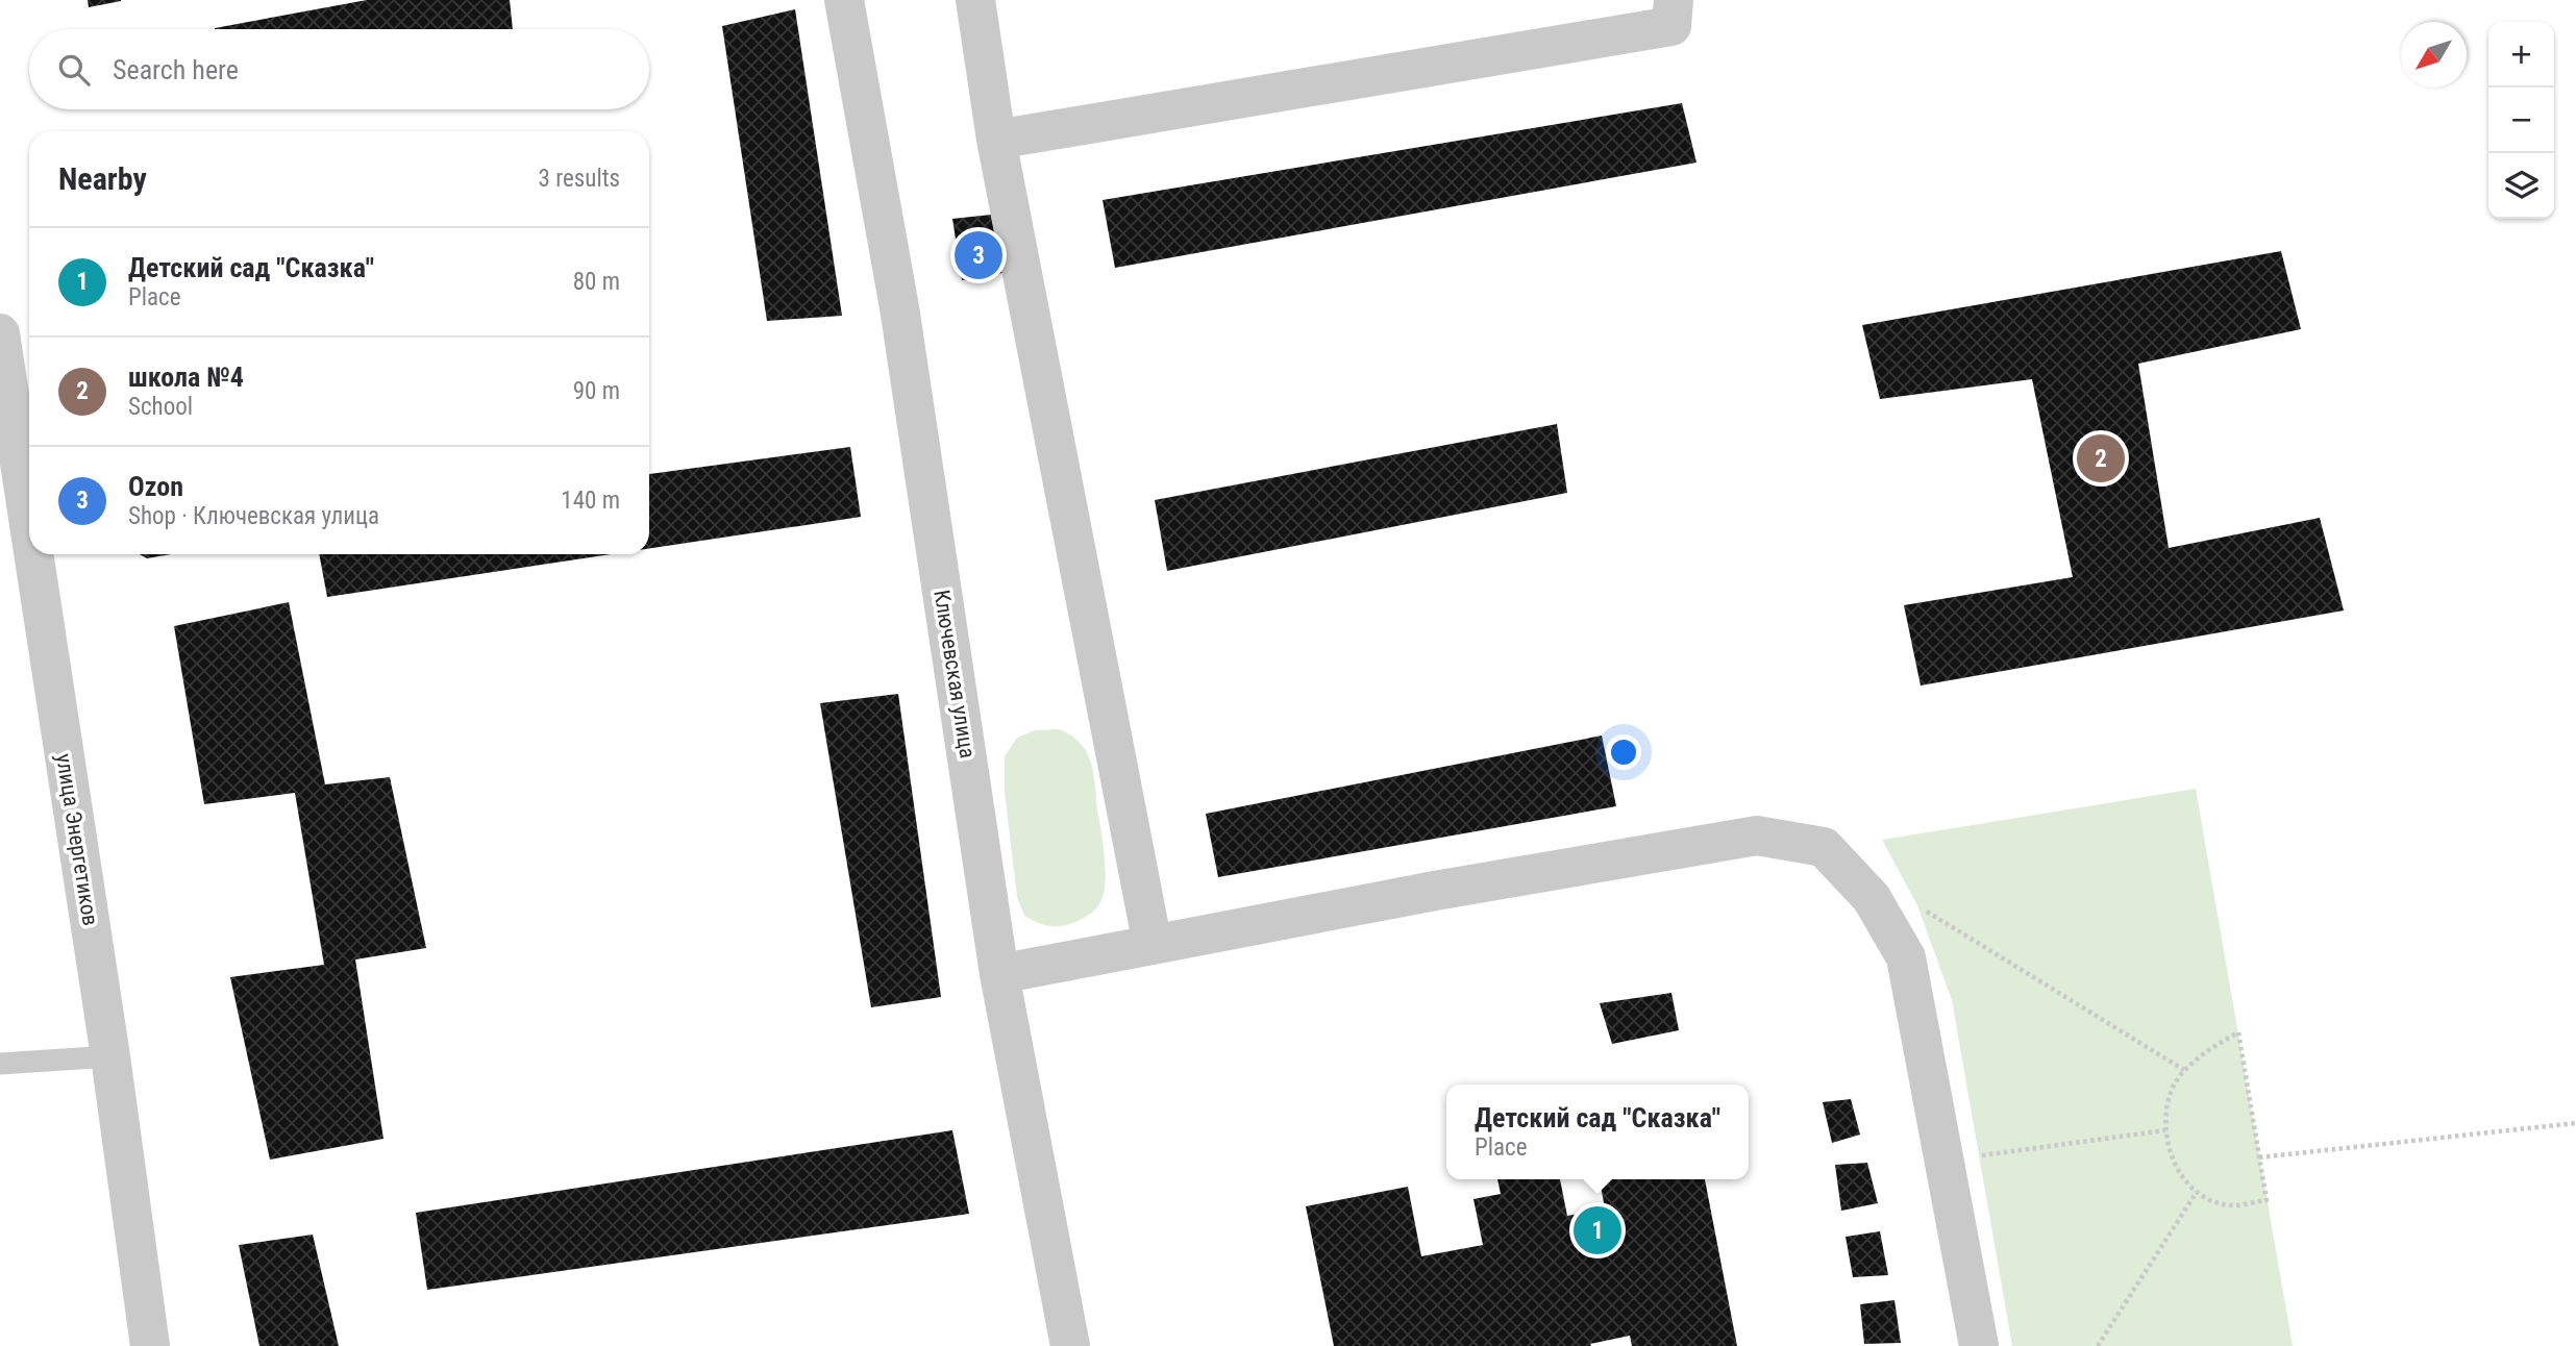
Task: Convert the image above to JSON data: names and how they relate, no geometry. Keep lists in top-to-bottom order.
{
  "streets": {
    "street": ["Ключевская улица", "улица Энергетиков"]
  },
  "north": "bottom left",
  "page": {
    "map_buttons": ["+", "−"],
    "search": "Search here",
    "heading": ["Nearby", "3 results"],
    "list": [
      {
        "mark": "1",
        "name": "Детский сад \"Сказка\"",
        "note": "Place",
        "value": "80 m"
      },
      {
        "mark": "2",
        "name": "школа №4",
        "note": "School",
        "value": "90 m"
      },
      {
        "mark": "3",
        "name": "Ozon",
        "note": "Shop · Ключевская улица",
        "value": "140 m"
      }
    ],
    "pins": ["3", "2", "1"],
    "popup": ["Детский сад \"Сказка\"", "Place"]
  }
}
